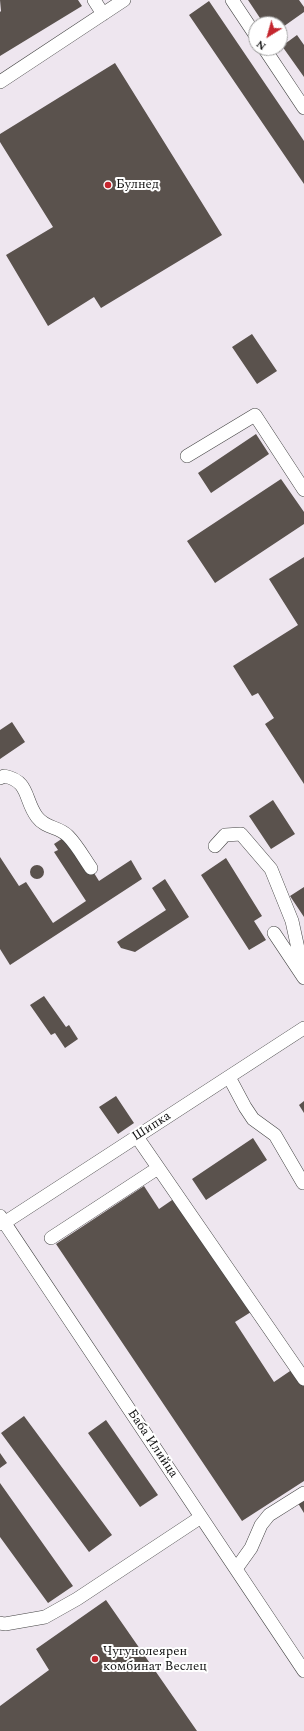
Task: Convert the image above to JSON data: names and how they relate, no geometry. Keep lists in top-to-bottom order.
{
  "streets": {
    "street": ["Шипка", "Баба Илийца"]
  },
  "crossings": [
    ["Шипка", "Баба Илийца"]
  ],
  "places": ["Булнед", "Чугунолеярен комбинат Веслец"],
  "north": "bottom left"
}
